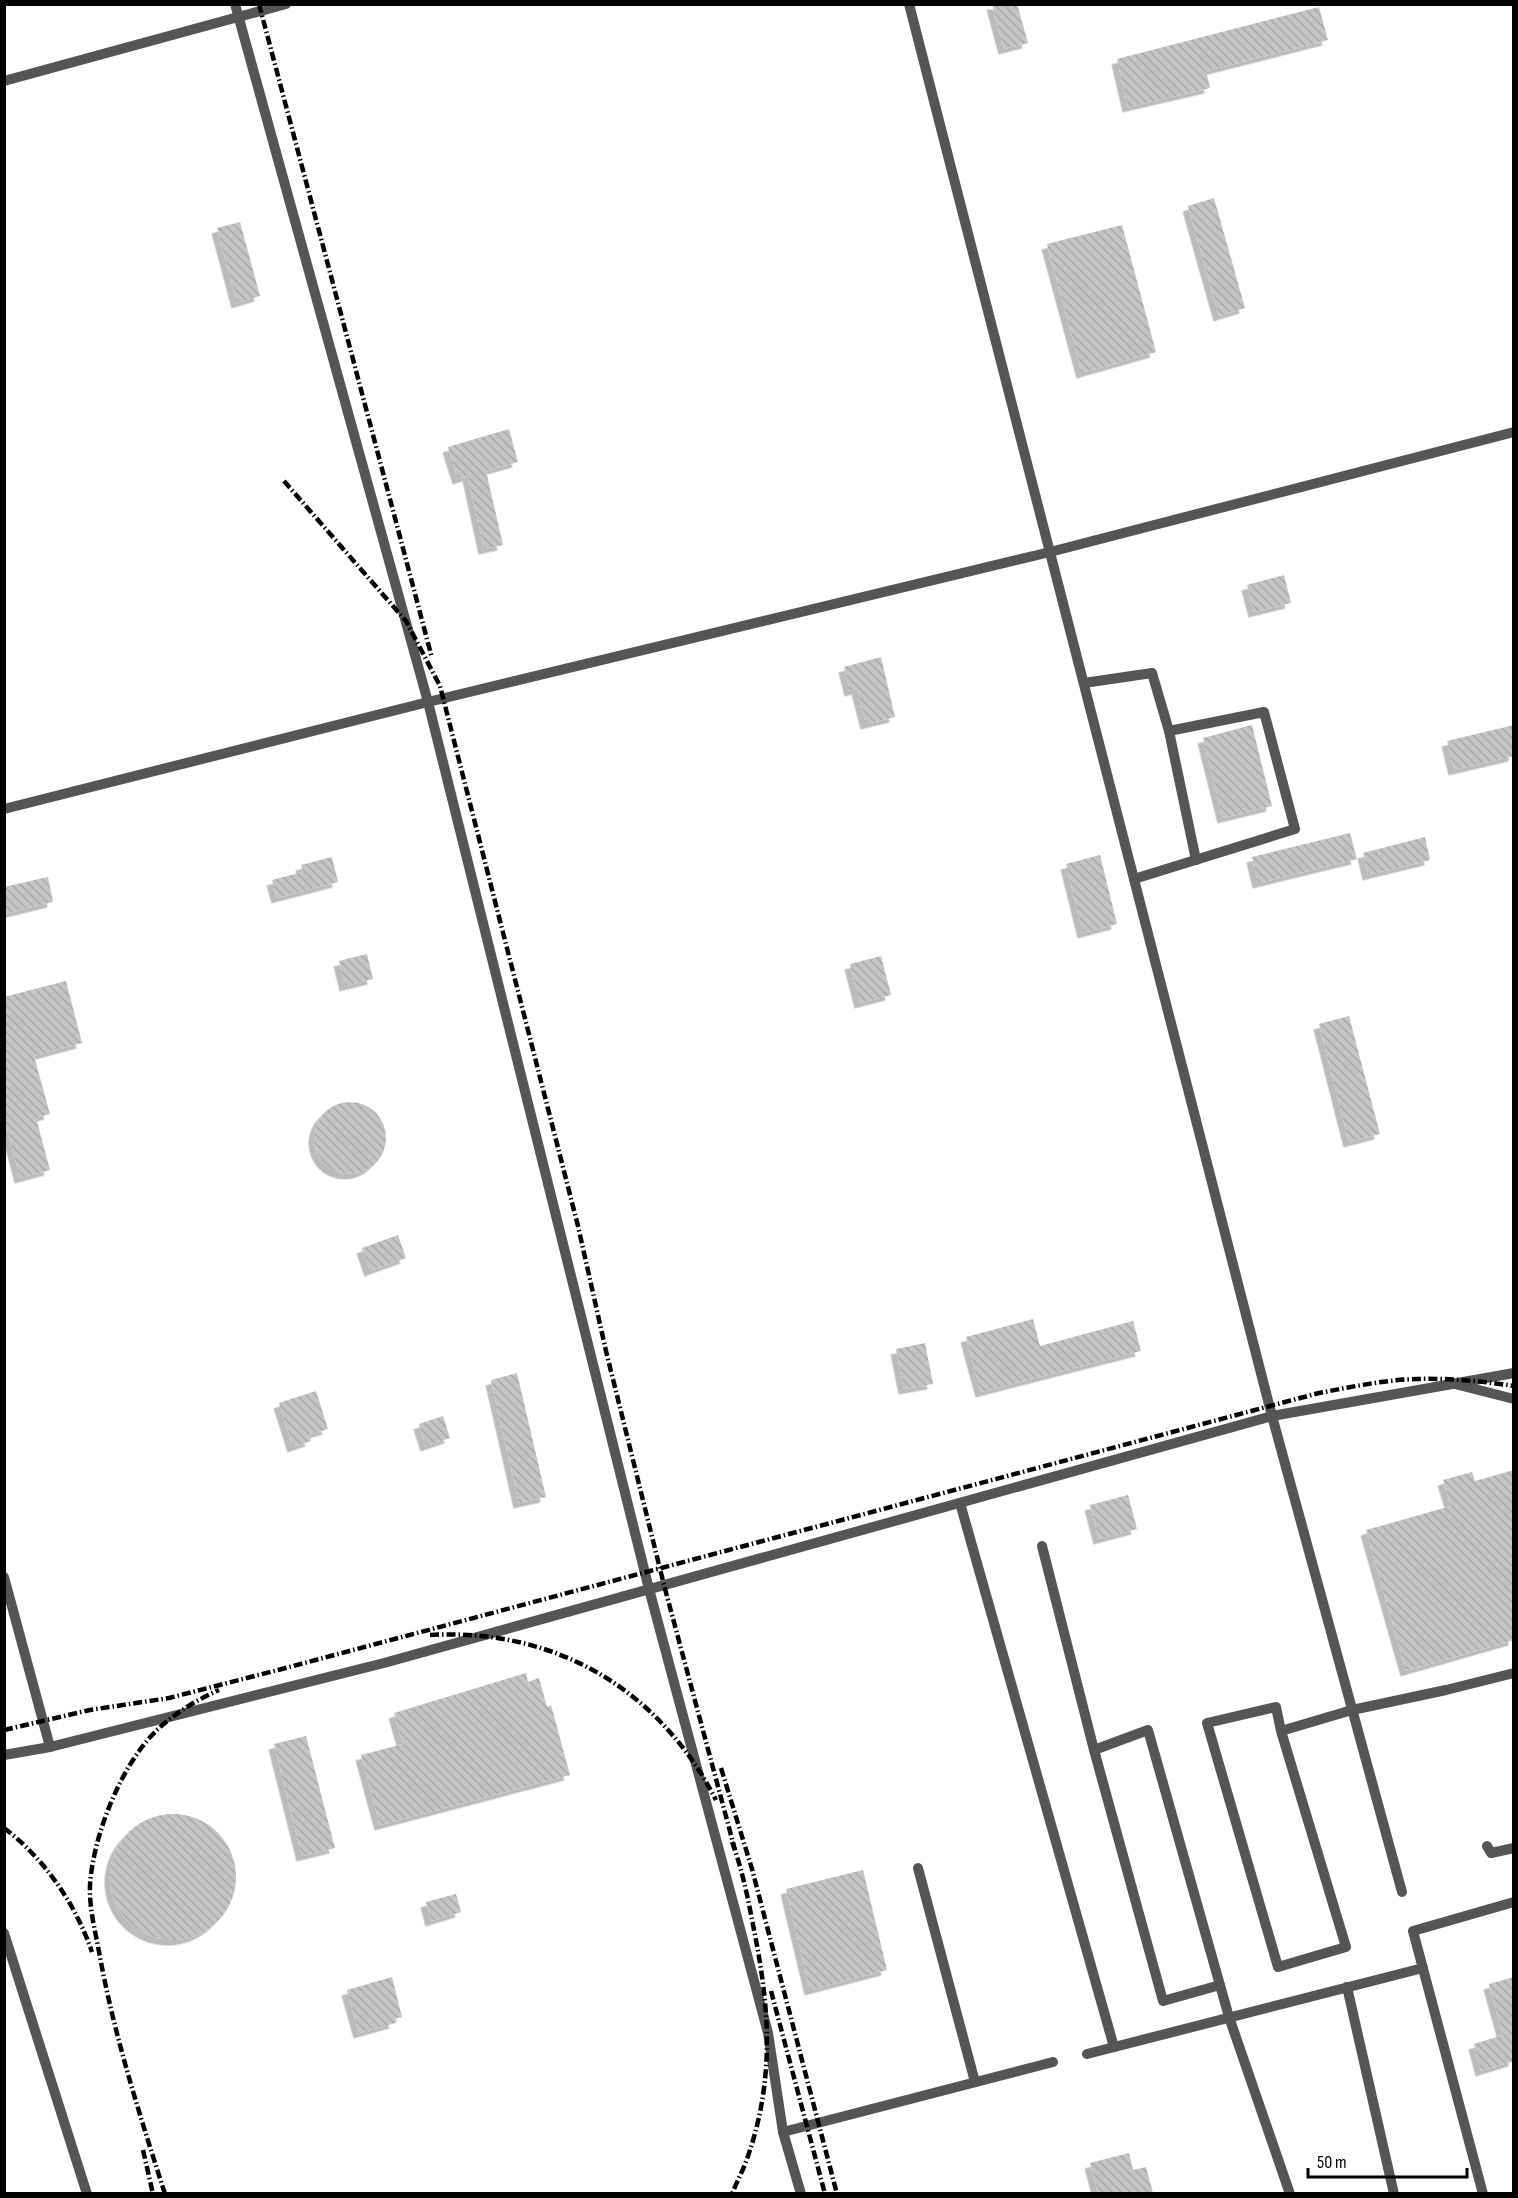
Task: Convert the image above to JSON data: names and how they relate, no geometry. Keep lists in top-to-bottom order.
{
  "scale_bar": "50 m"
}
